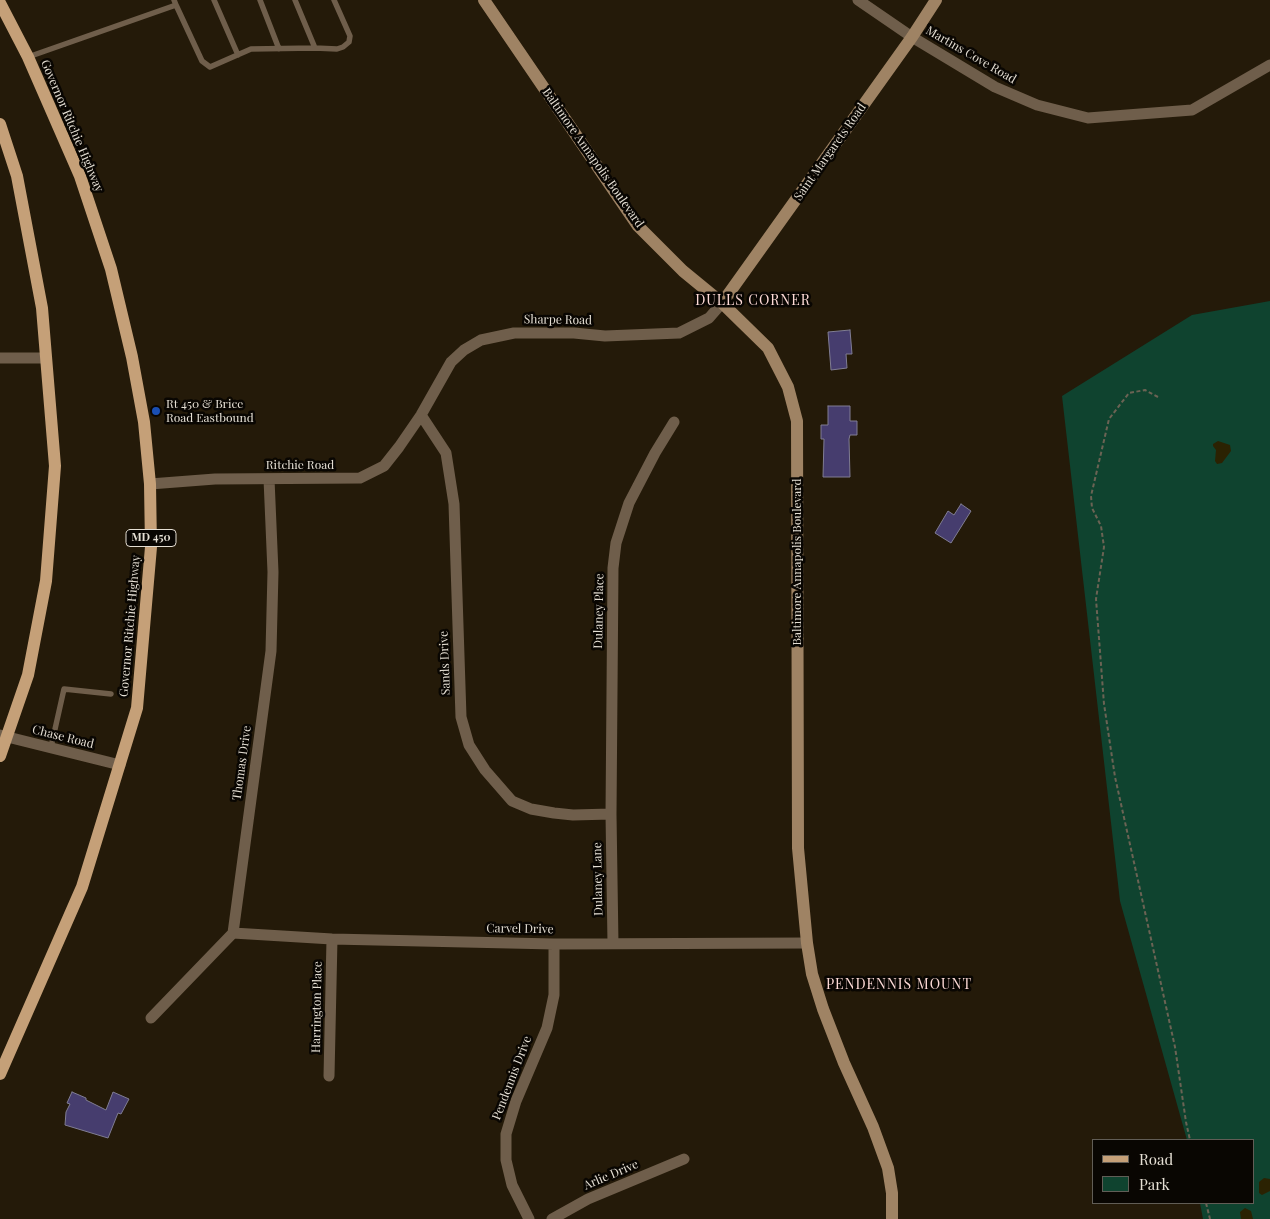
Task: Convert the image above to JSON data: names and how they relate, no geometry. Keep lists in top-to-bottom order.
{
  "streets": {
    "main road": [
      "Governor Ritchie Highway",
      "Saint Margarets Road",
      "Baltimore Annapolis Boulevard",
      "MD 450"
    ],
    "street": [
      "Martins Cove Road",
      "Sharpe Road",
      "Ritchie Road",
      "Dulaney Place",
      "Sands Drive",
      "Chase Road",
      "Thomas Drive",
      "Dulaney Lane",
      "Carvel Drive",
      "Harrington Place",
      "Pendennis Drive",
      "Arlie Drive"
    ]
  },
  "crossings": [
    ["Martins Cove Road", "Saint Margarets Road"],
    ["Governor Ritchie Highway", "Ritchie Road"],
    ["Governor Ritchie Highway", "Chase Road"],
    ["Saint Margarets Road", "Baltimore Annapolis Boulevard"],
    ["Saint Margarets Road", "Sharpe Road"],
    ["Baltimore Annapolis Boulevard", "Sharpe Road"],
    ["Baltimore Annapolis Boulevard", "Carvel Drive"],
    ["Sharpe Road", "Ritchie Road"],
    ["Sharpe Road", "Sands Drive"],
    ["Ritchie Road", "Sands Drive"],
    ["Ritchie Road", "Thomas Drive"],
    ["Dulaney Place", "Sands Drive"],
    ["Dulaney Place", "Dulaney Lane"],
    ["Sands Drive", "Dulaney Lane"],
    ["Thomas Drive", "Carvel Drive"],
    ["Dulaney Lane", "Carvel Drive"],
    ["Carvel Drive", "Harrington Place"],
    ["Carvel Drive", "Pendennis Drive"]
  ],
  "districts": ["DULLS CORNER", "PENDENNIS MOUNT"],
  "places": ["Rt 450 & Brice Road Eastbound"],
  "legend": ["Road", "Park"]
}
